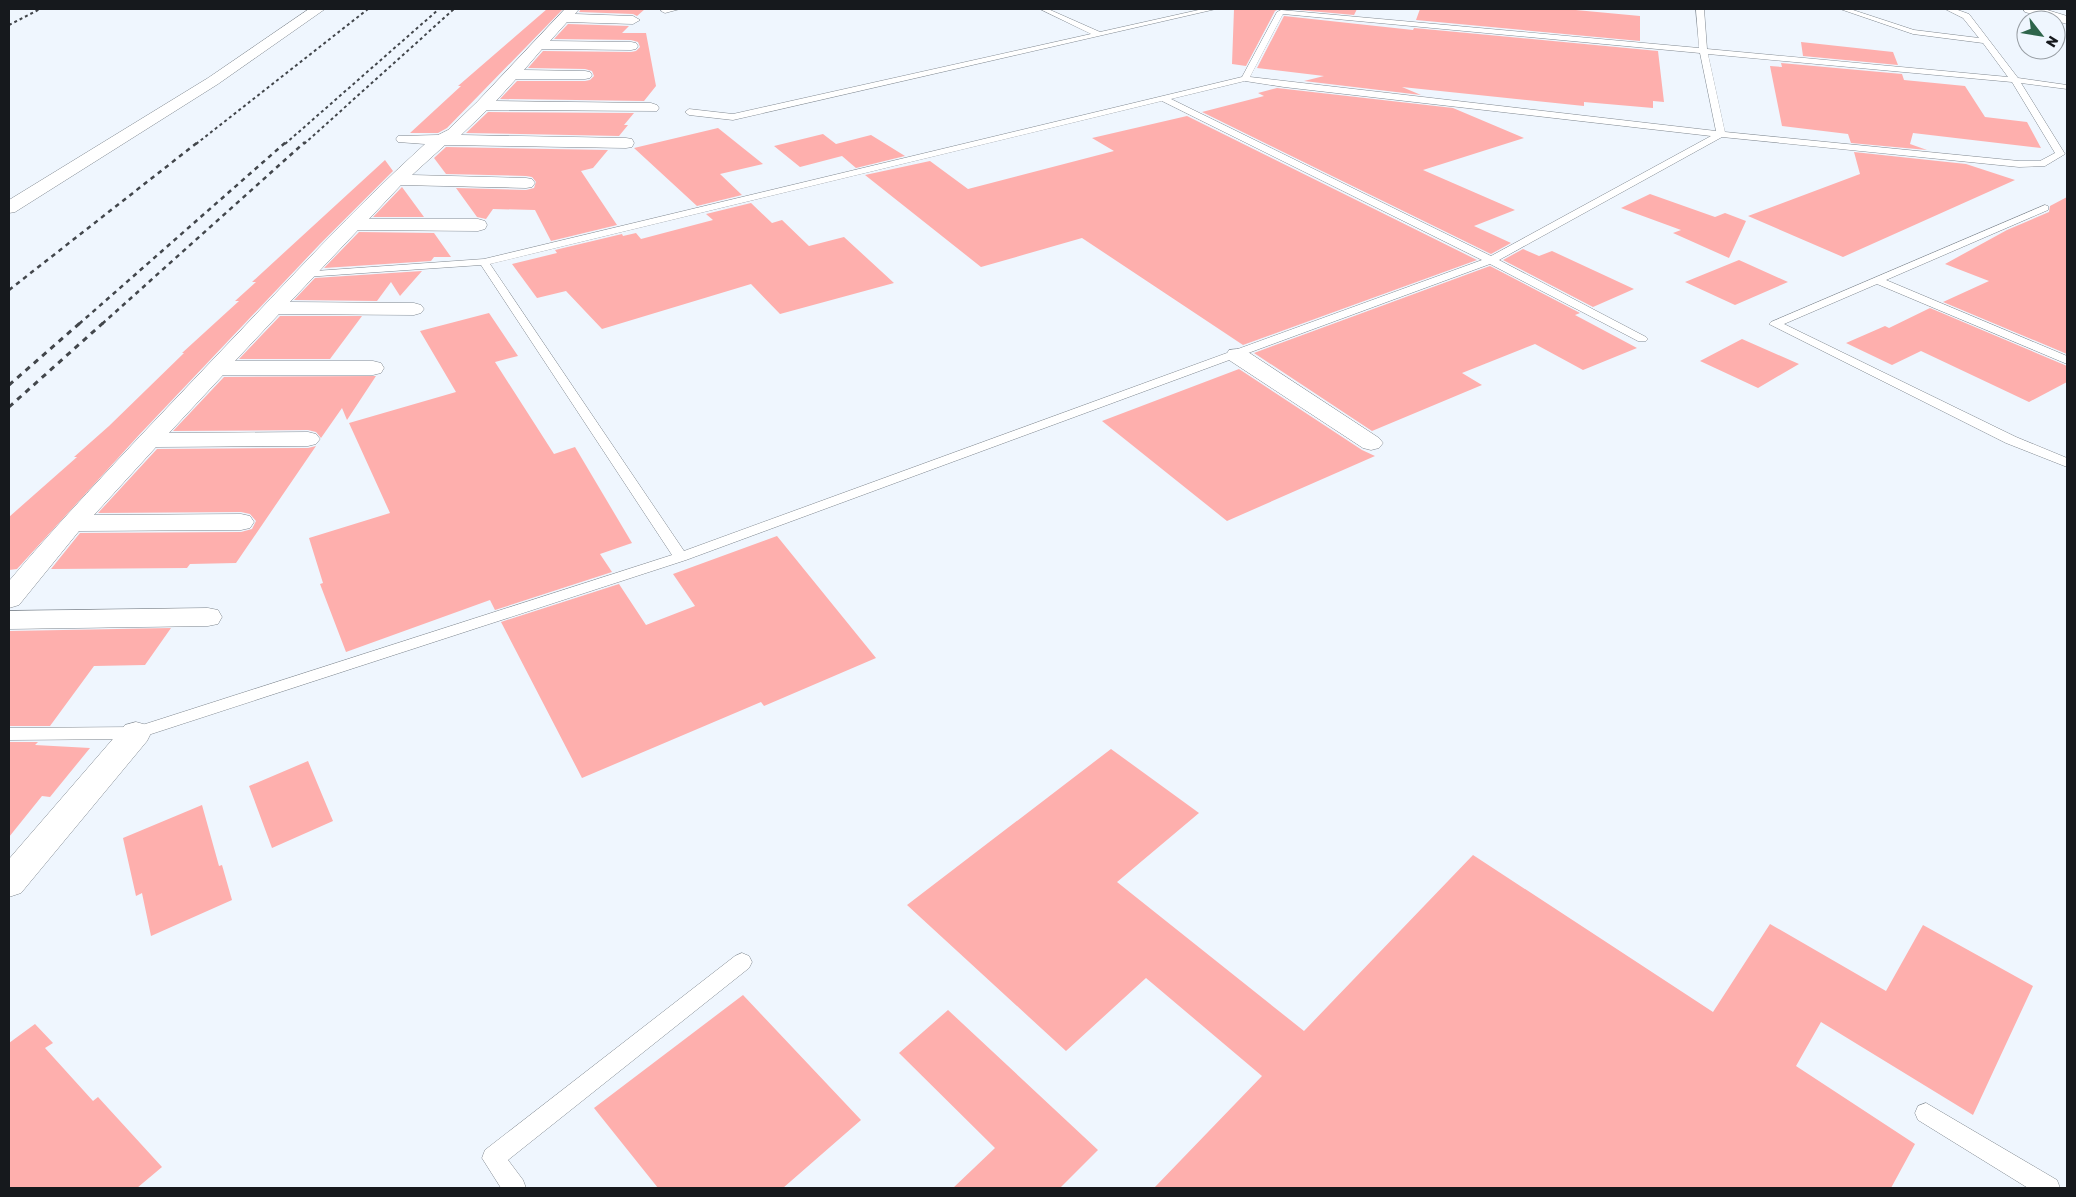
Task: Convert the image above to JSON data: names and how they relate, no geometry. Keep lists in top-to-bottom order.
{
  "north": "bottom right"
}
